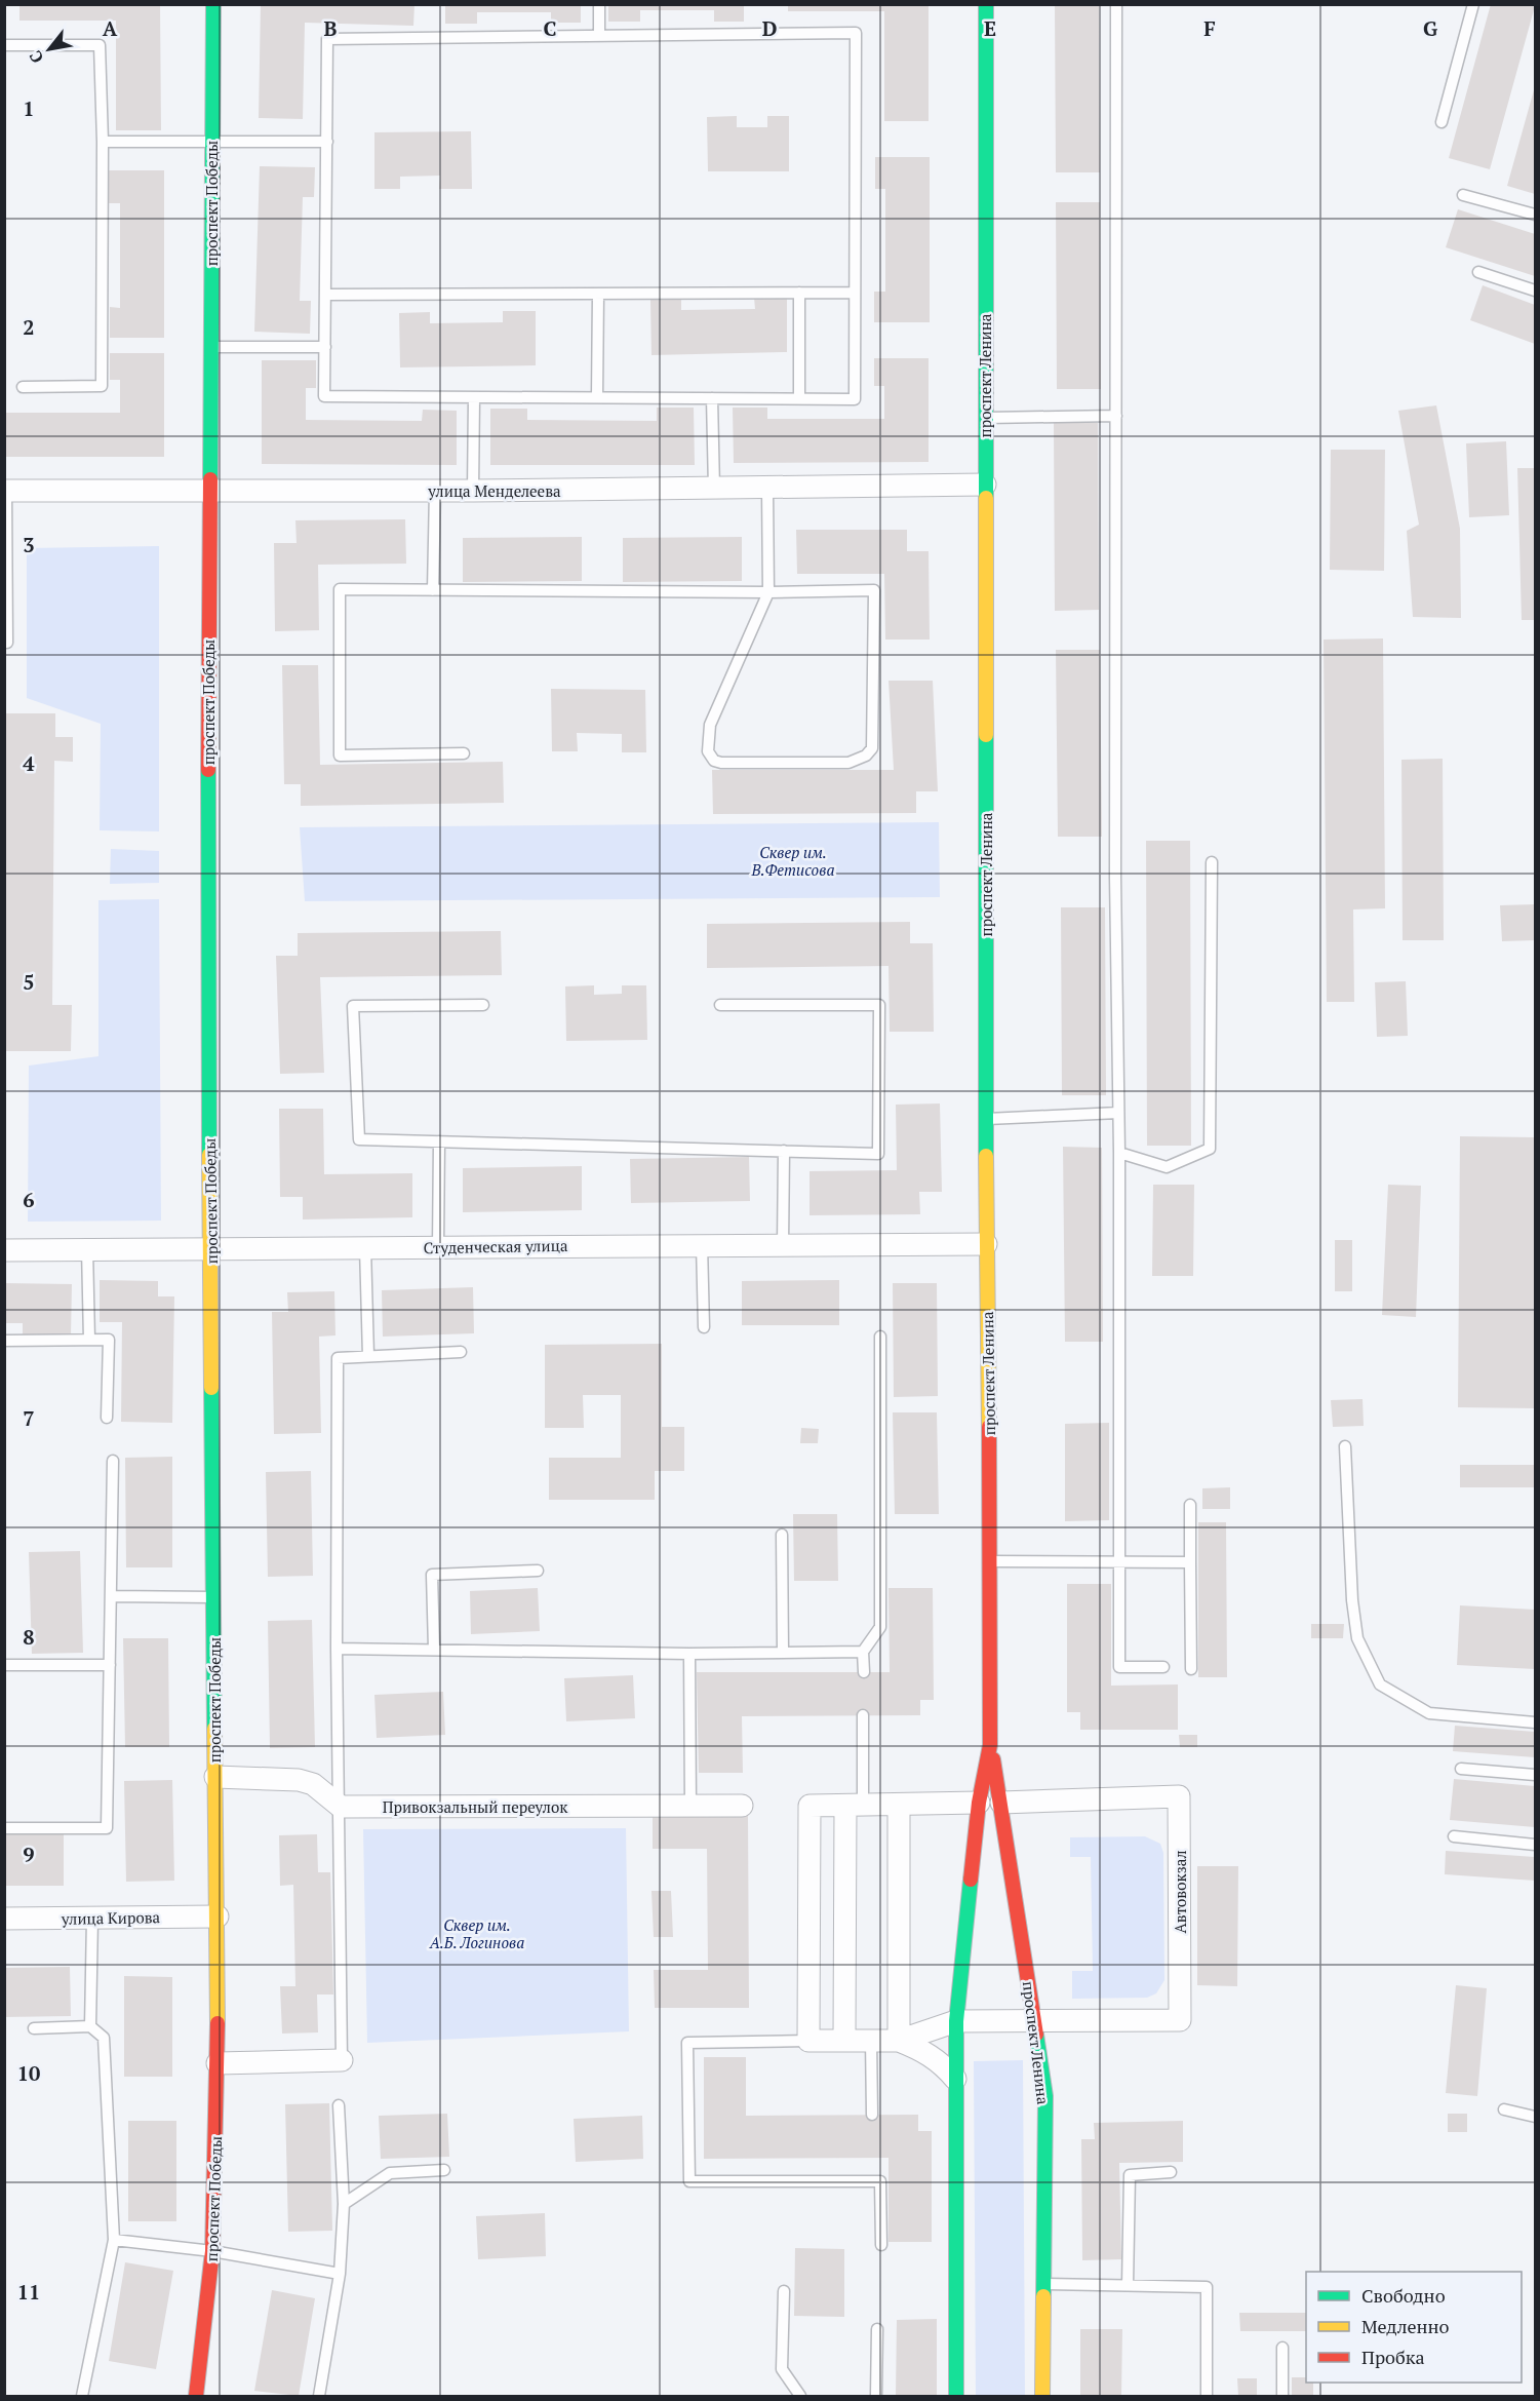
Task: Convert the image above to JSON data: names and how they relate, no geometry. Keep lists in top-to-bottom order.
{
  "streets": {
    "street": [
      "проспект Победы",
      "проспект Ленина",
      "улица Менделеева",
      "Студенческая улица",
      "Привокзальный переулок",
      "Автовокзал",
      "улица Кирова"
    ]
  },
  "crossings": [
    ["проспект Победы", "улица Менделеева"],
    ["проспект Победы", "Студенческая улица"],
    ["проспект Победы", "улица Кирова"],
    ["проспект Ленина", "улица Менделеева"],
    ["проспект Ленина", "Студенческая улица"],
    ["проспект Ленина", "Автовокзал"]
  ],
  "parks": ["Сквер им. В.Фетисова", "Сквер им. А.Б. Логинова"],
  "legend": ["Свободно", "Медленно", "Пробка"],
  "north": "bottom left",
  "grid": {
    "columns": [
      "A",
      "B",
      "C",
      "D",
      "E",
      "F",
      "G"
    ],
    "rows": [
      "1",
      "2",
      "3",
      "4",
      "5",
      "6",
      "7",
      "8",
      "9",
      "10",
      "11"
    ]
  }
}
